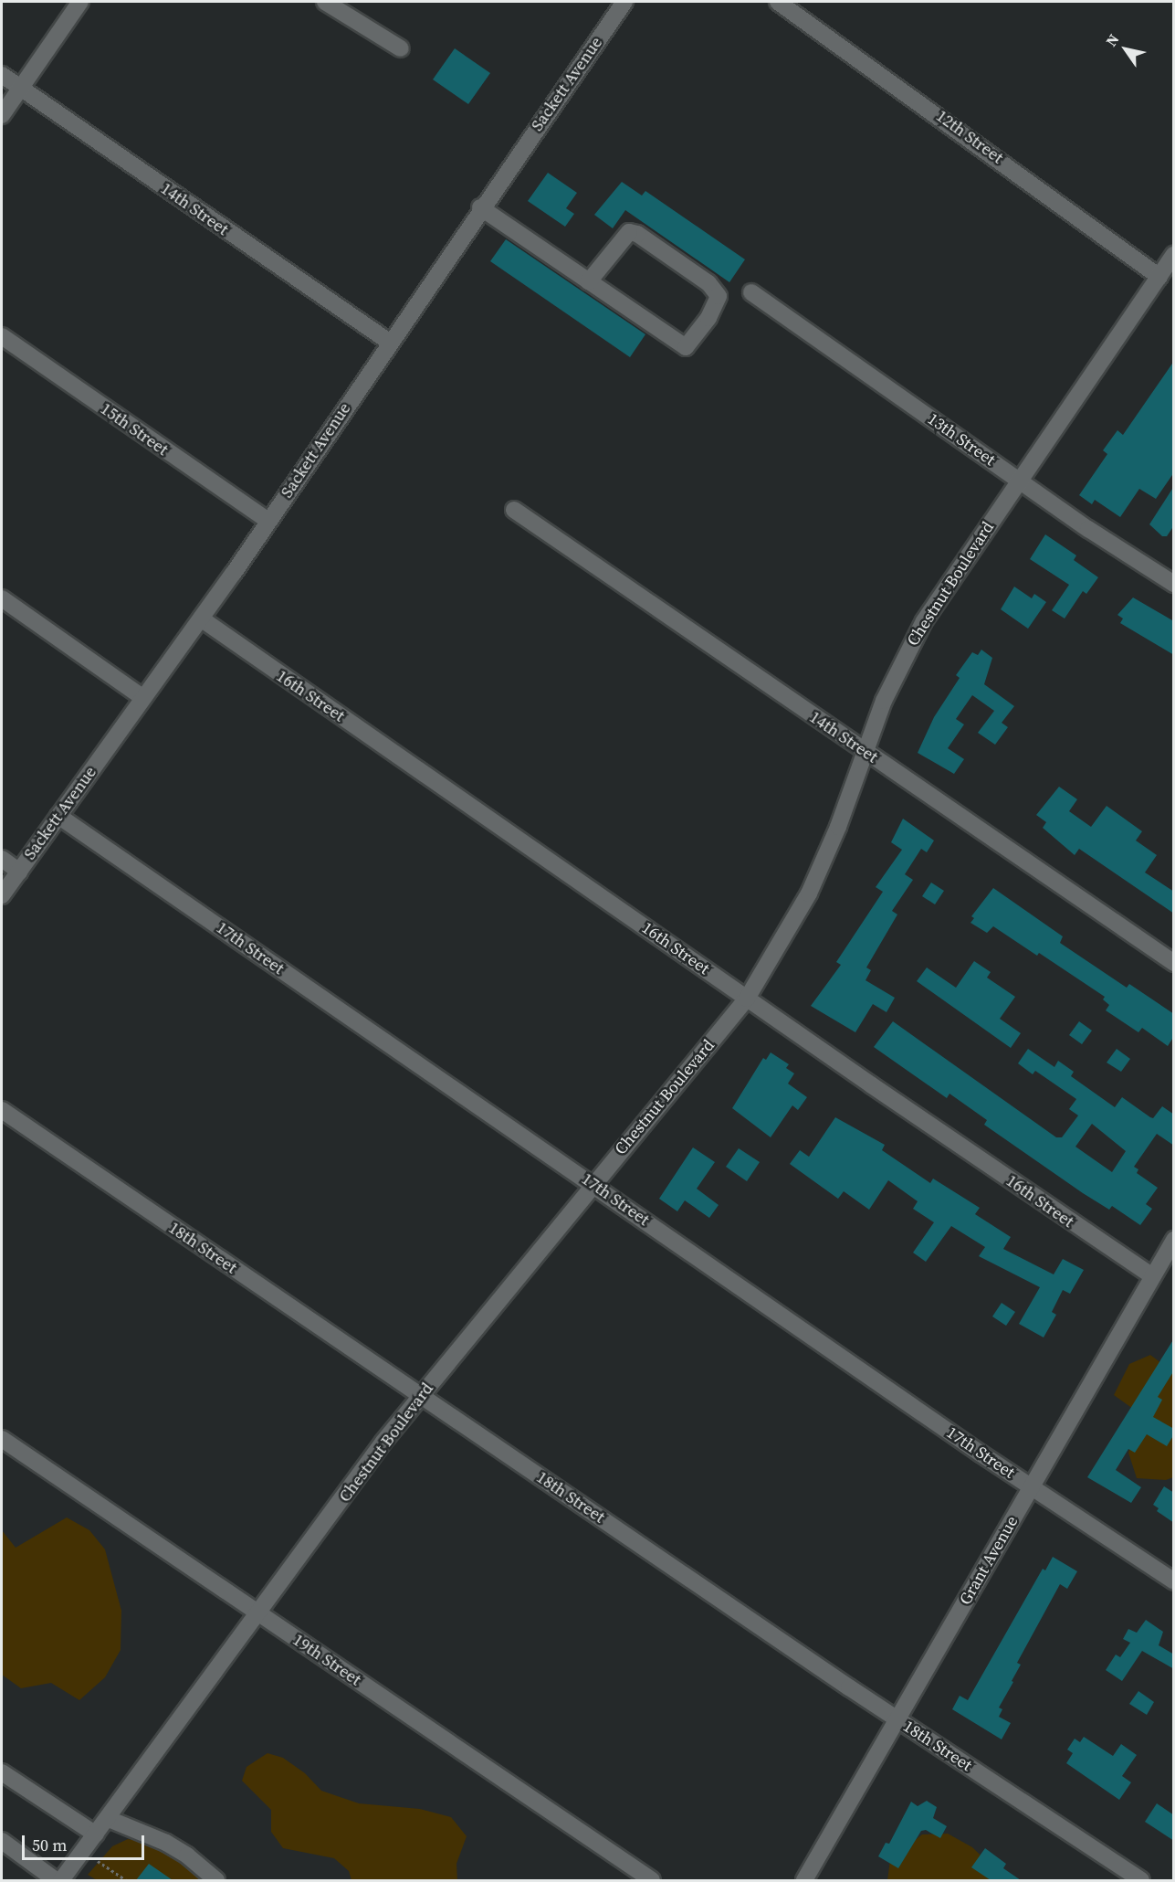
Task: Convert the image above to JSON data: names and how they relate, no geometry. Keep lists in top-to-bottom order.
{
  "streets": {
    "street": [
      "Sackett Avenue",
      "12th Street",
      "14th Street",
      "15th Street",
      "13th Street",
      "Chestnut Boulevard",
      "16th Street",
      "17th Street",
      "18th Street",
      "Grant Avenue",
      "19th Street"
    ]
  },
  "crossings": [
    ["Sackett Avenue", "14th Street"],
    ["Sackett Avenue", "15th Street"],
    ["Sackett Avenue", "16th Street"],
    ["Sackett Avenue", "17th Street"],
    ["12th Street", "Chestnut Boulevard"],
    ["14th Street", "Chestnut Boulevard"],
    ["13th Street", "Chestnut Boulevard"],
    ["Chestnut Boulevard", "16th Street"],
    ["Chestnut Boulevard", "17th Street"],
    ["Chestnut Boulevard", "18th Street"],
    ["Chestnut Boulevard", "19th Street"],
    ["16th Street", "Grant Avenue"],
    ["17th Street", "Grant Avenue"],
    ["18th Street", "Grant Avenue"]
  ],
  "scale_bar": "50 m",
  "north": "top left"
}
